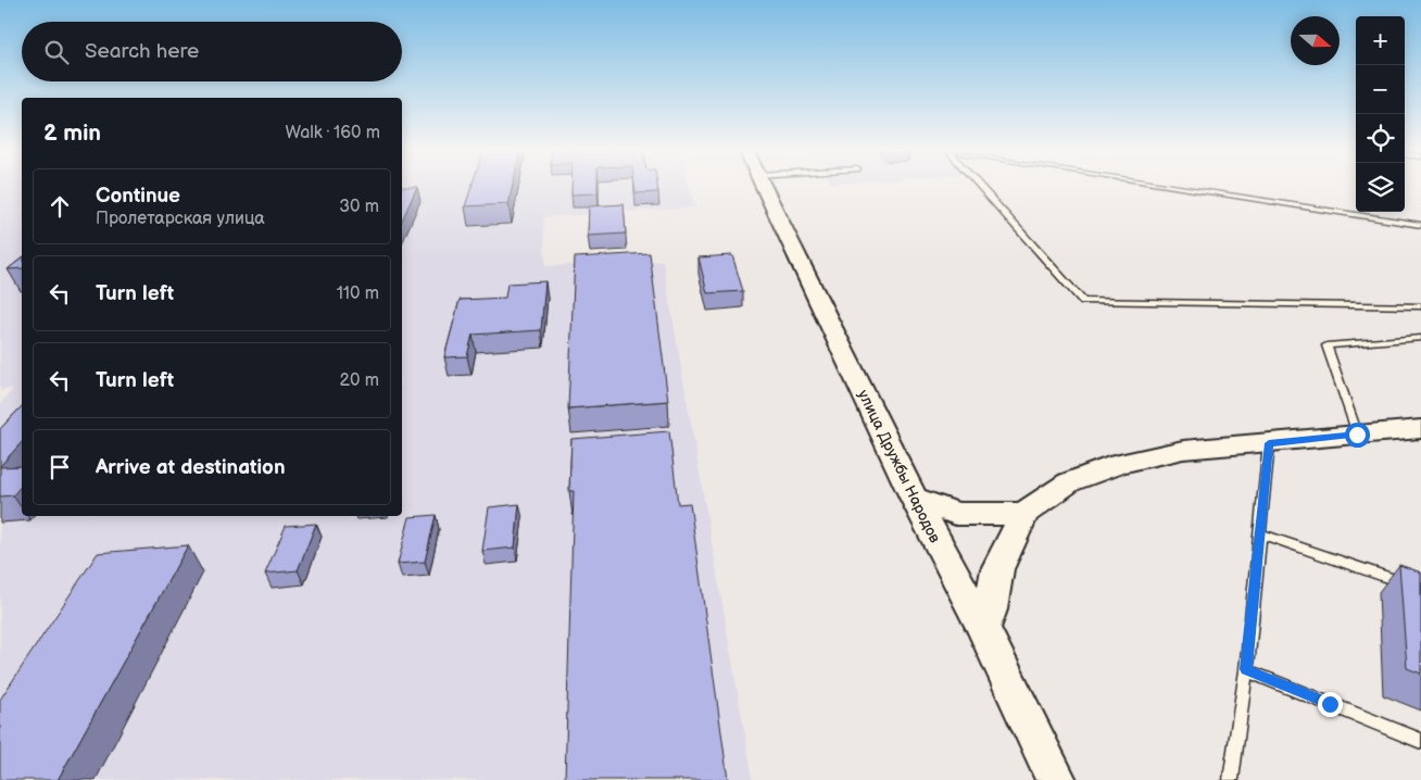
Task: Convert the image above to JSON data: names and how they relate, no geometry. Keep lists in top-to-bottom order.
{
  "streets": {
    "street": ["улица Дружбы Народов"]
  },
  "north": "right",
  "page": {
    "map_buttons": ["+", "−"],
    "search": "Search here",
    "heading": ["2 min", "Walk · 160 m"],
    "list": [
      ["Continue", "Пролетарская улица", "30 m"],
      ["Turn left", "110 m"],
      ["Turn left", "20 m"],
      "Arrive at destination"
    ]
  }
}
